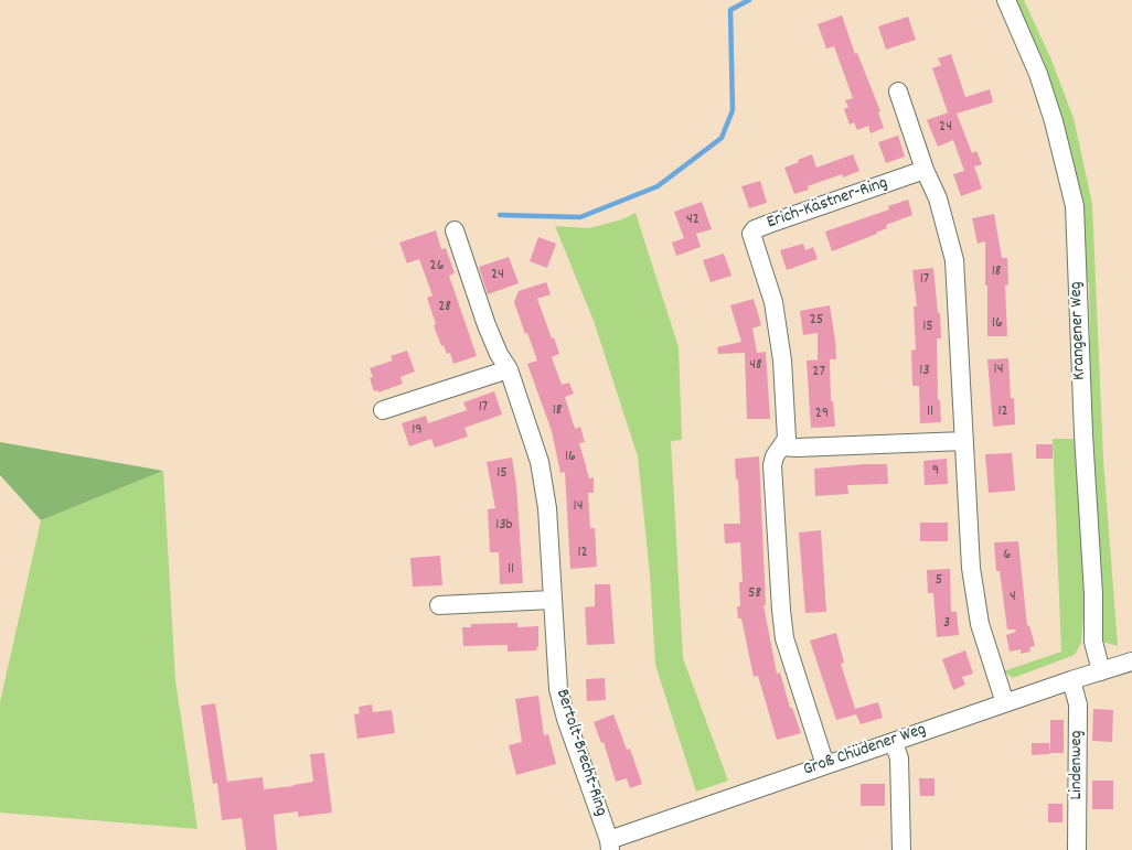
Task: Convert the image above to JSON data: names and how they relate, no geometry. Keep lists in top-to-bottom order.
{
  "streets": {
    "street": [
      "Erich-Kästner-Ring",
      "Krangener Weg",
      "Groß Chüdener Weg",
      "Bertolt-Brecht-Ring",
      "Lindenweg"
    ]
  },
  "crossings": [
    ["Erich-Kästner-Ring", "Groß Chüdener Weg"],
    ["Krangener Weg", "Groß Chüdener Weg"],
    ["Groß Chüdener Weg", "Bertolt-Brecht-Ring"],
    ["Groß Chüdener Weg", "Lindenweg"]
  ],
  "house_numbers": [
    "24",
    "42",
    "26",
    "18",
    "24",
    "17",
    "28",
    "25",
    "16",
    "15",
    "48",
    "14",
    "13",
    "27",
    "17",
    "18",
    "11",
    "12",
    "29",
    "19",
    "16",
    "9",
    "15",
    "14",
    "13b",
    "12",
    "6",
    "11",
    "5",
    "58",
    "4",
    "3"
  ]
}
